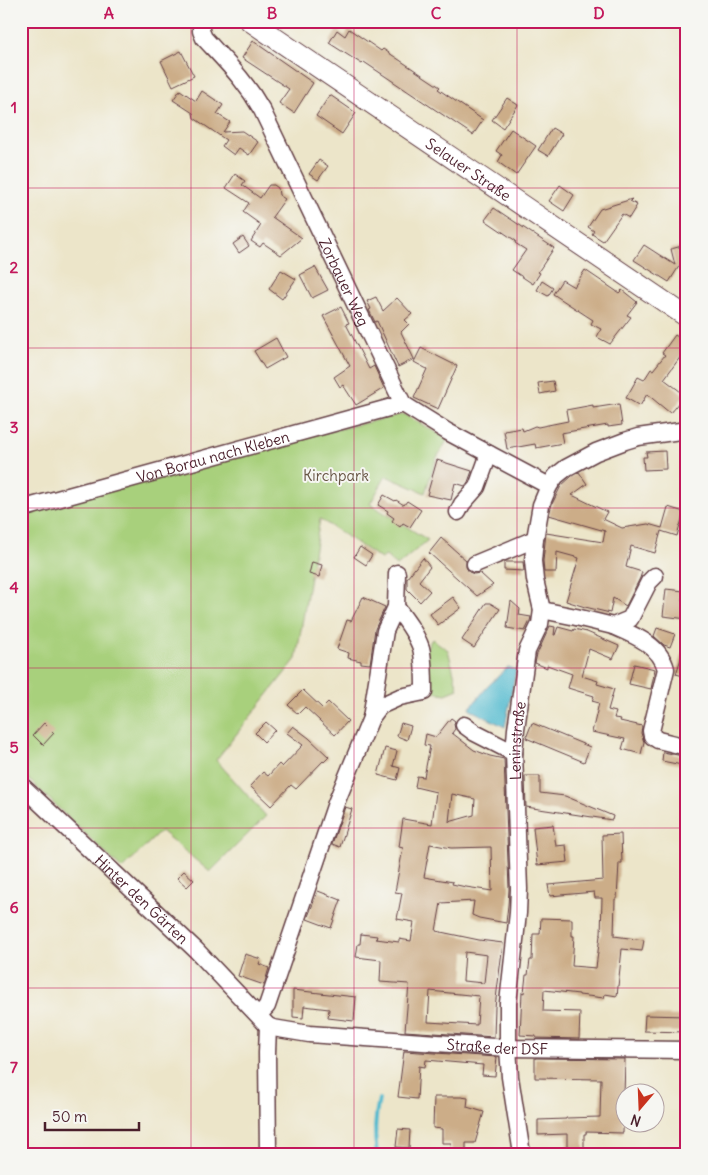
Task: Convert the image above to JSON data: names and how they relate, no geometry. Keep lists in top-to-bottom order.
{
  "streets": {
    "main road": ["Selauer Straße"],
    "street": [
      "Zorbauer Weg",
      "Von Borau nach Kleben",
      "Leninstraße",
      "Hinter den Gärten",
      "Straße der DSF"
    ]
  },
  "crossings": [
    ["Zorbauer Weg", "Von Borau nach Kleben"],
    ["Leninstraße", "Straße der DSF"],
    ["Hinter den Gärten", "Straße der DSF"]
  ],
  "parks": ["Kirchpark"],
  "scale_bar": "50 m",
  "north": "bottom",
  "grid": {
    "columns": [
      "A",
      "B",
      "C",
      "D"
    ],
    "rows": [
      "1",
      "2",
      "3",
      "4",
      "5",
      "6",
      "7"
    ]
  }
}
